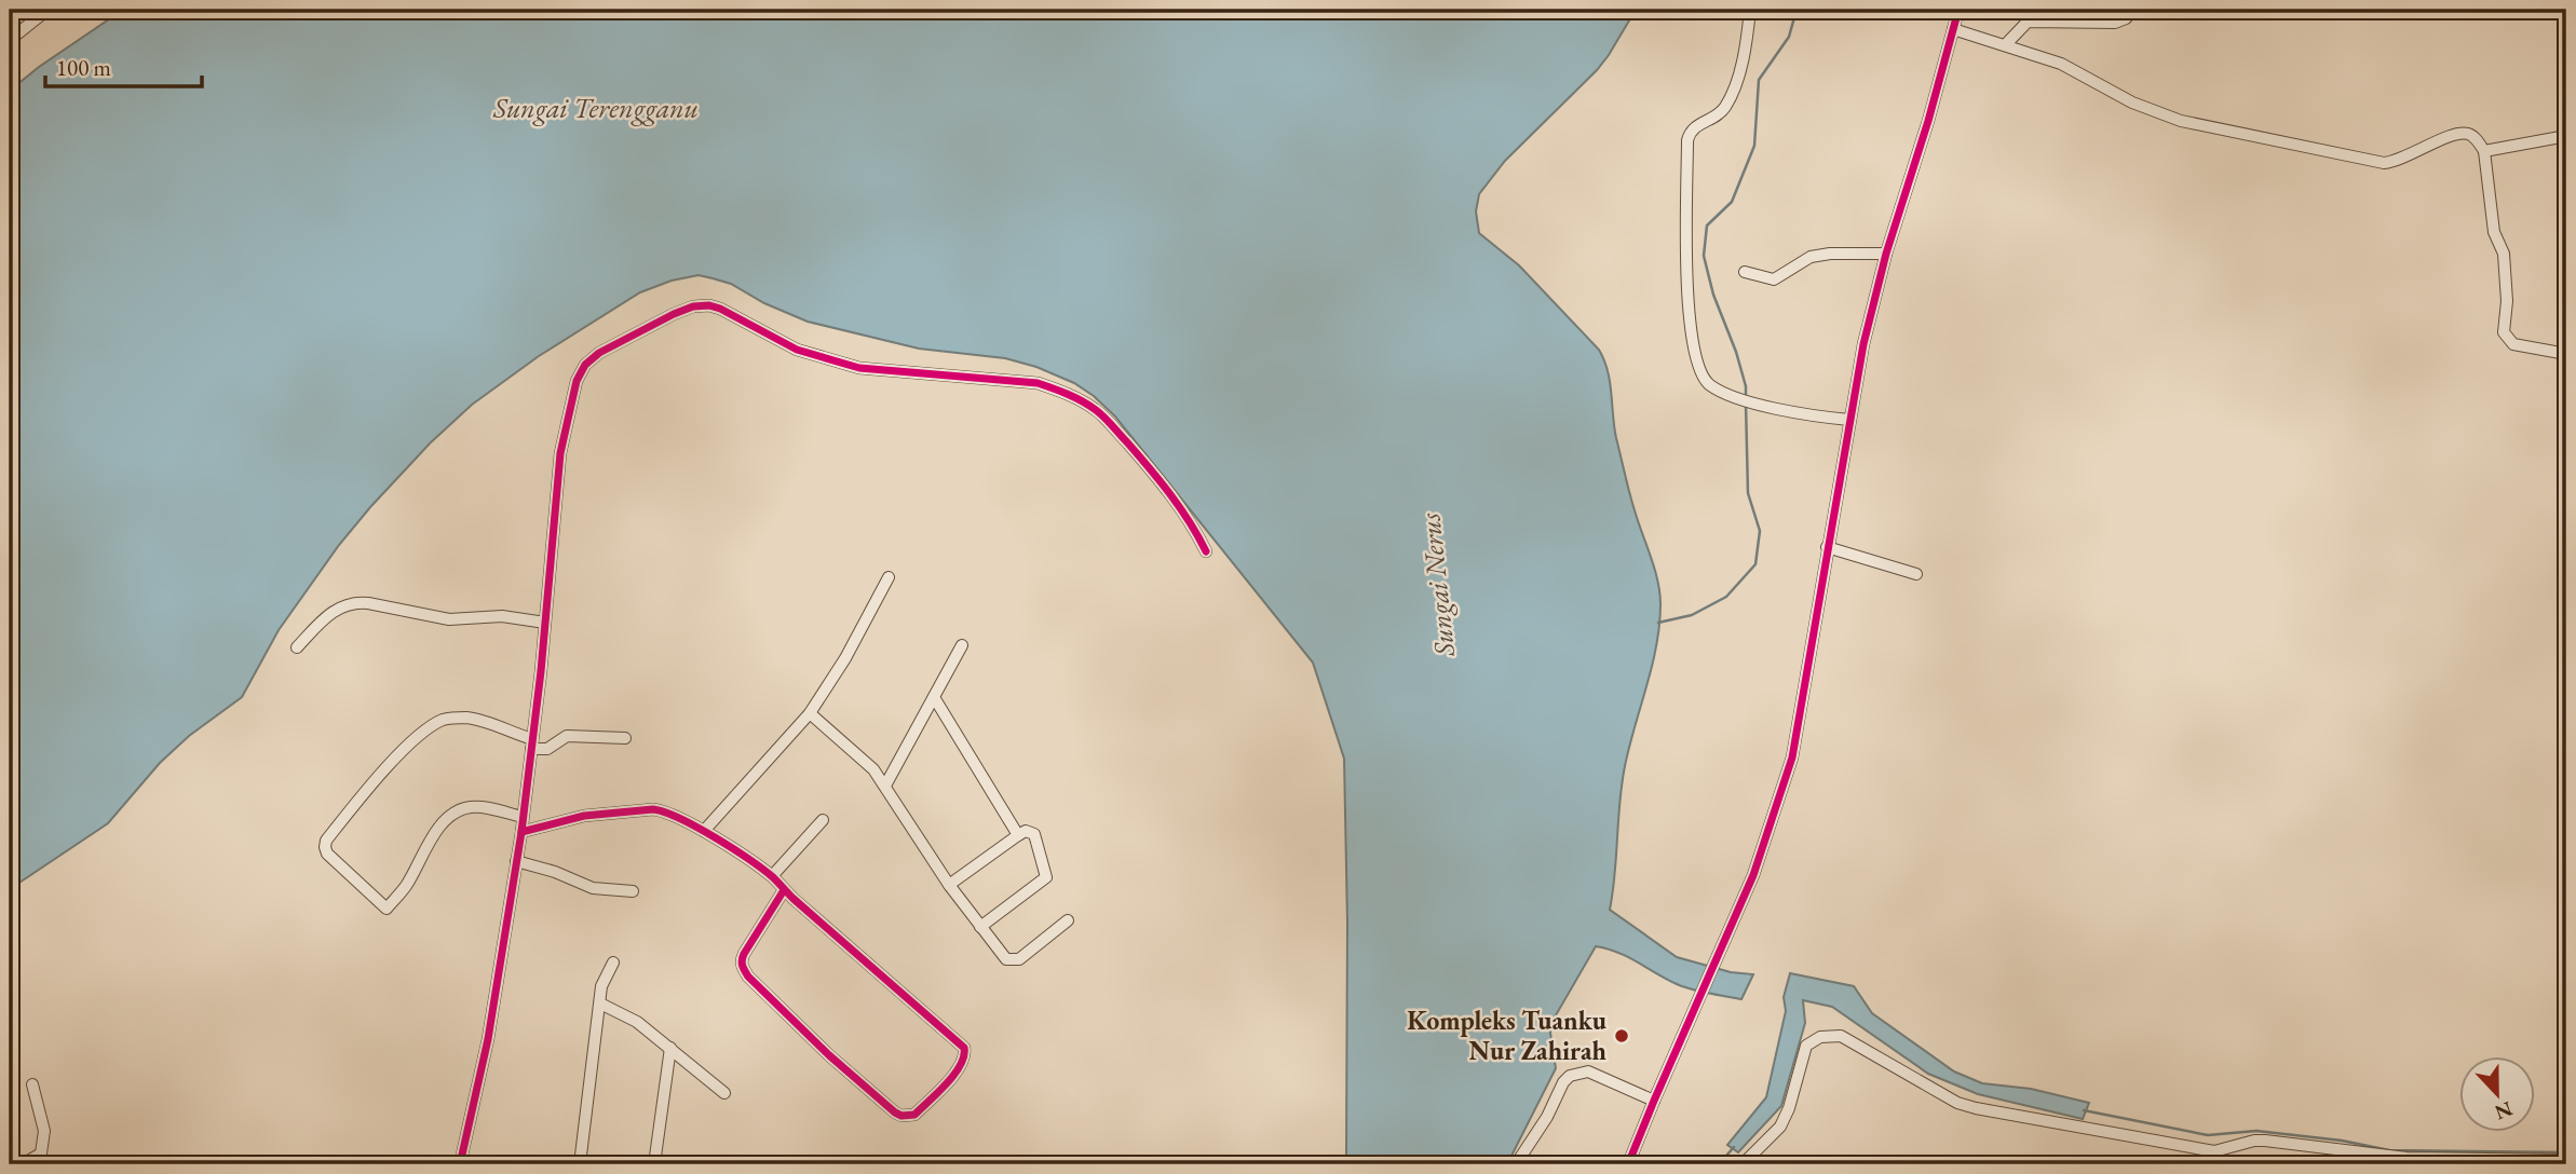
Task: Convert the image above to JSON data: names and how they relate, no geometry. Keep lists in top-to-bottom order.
{
  "water": ["Sungai Terengganu", "Sungai Nerus"],
  "places": ["Kompleks Tuanku Nur Zahirah"],
  "scale_bar": "100 m",
  "north": "bottom"
}
